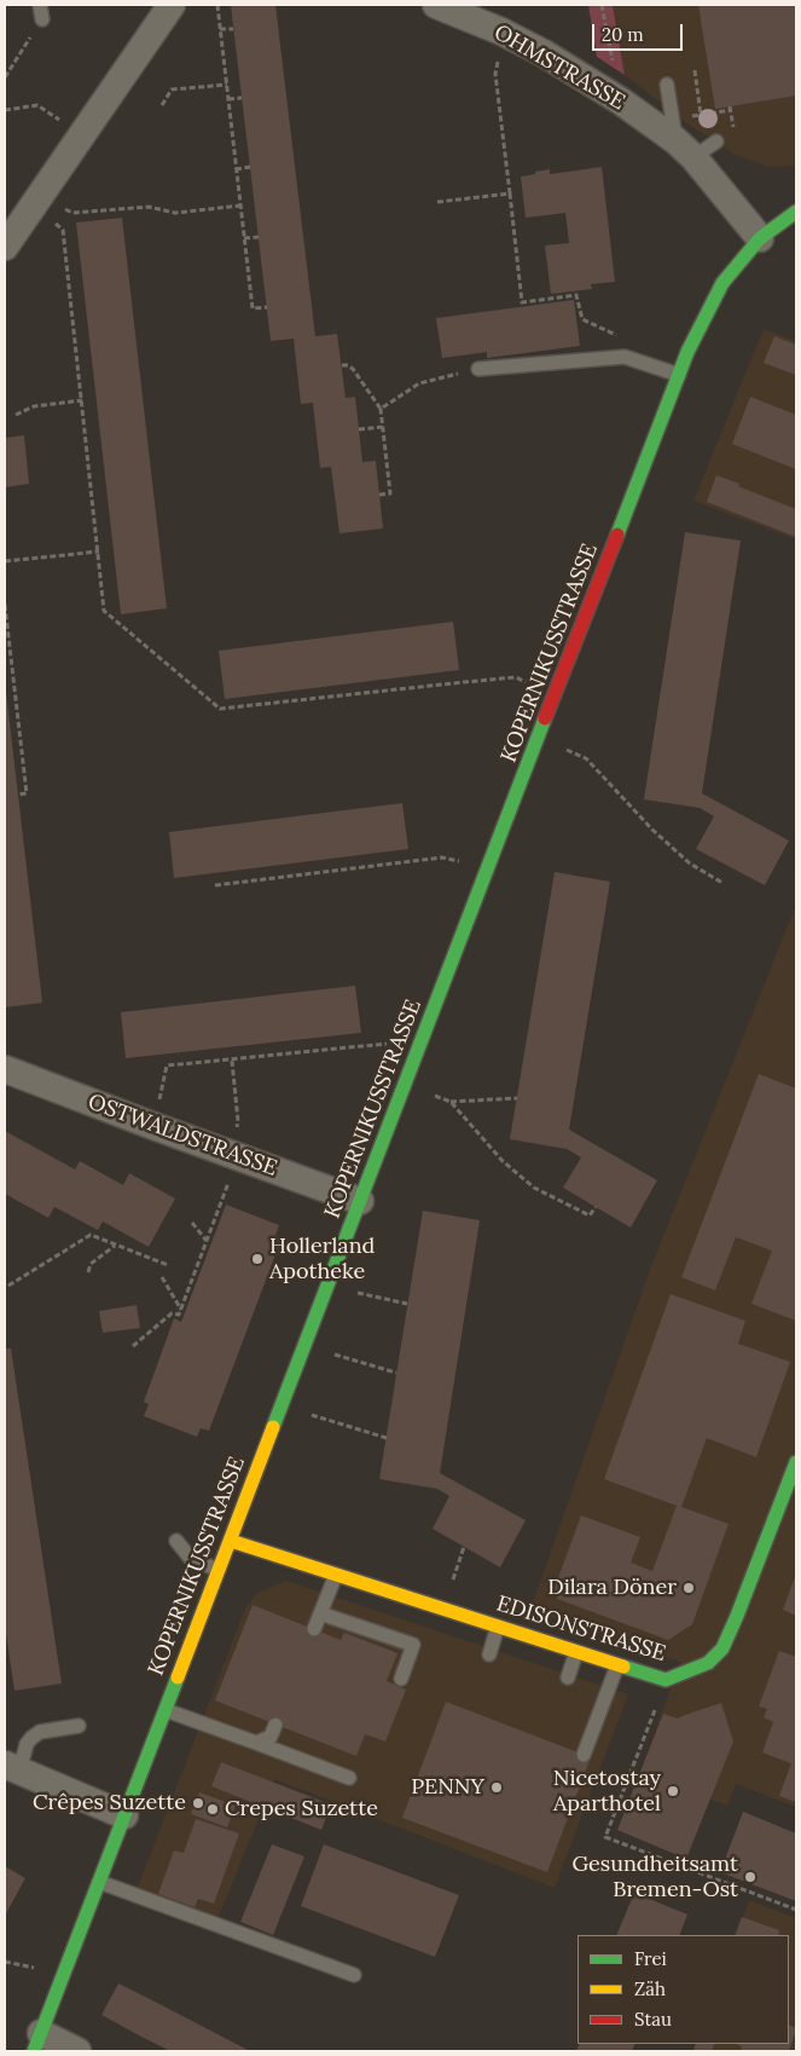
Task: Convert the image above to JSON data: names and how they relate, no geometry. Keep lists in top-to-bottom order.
{
  "streets": {
    "street": [
      "OHMSTRASSE",
      "KOPERNIKUSSTRASSE",
      "OSTWALDSTRASSE",
      "EDISONSTRASSE"
    ]
  },
  "crossings": [
    ["OHMSTRASSE", "KOPERNIKUSSTRASSE"],
    ["KOPERNIKUSSTRASSE", "OSTWALDSTRASSE"],
    ["KOPERNIKUSSTRASSE", "EDISONSTRASSE"]
  ],
  "places": [
    "Hollerland Apotheke",
    "Dilara Döner",
    "PENNY",
    "Nicetostay Aparthotel",
    "Crêpes Suzette",
    "Crepes Suzette",
    "Gesundheitsamt Bremen-Ost"
  ],
  "legend": ["Frei", "Zäh", "Stau"],
  "scale_bar": "20 m"
}
